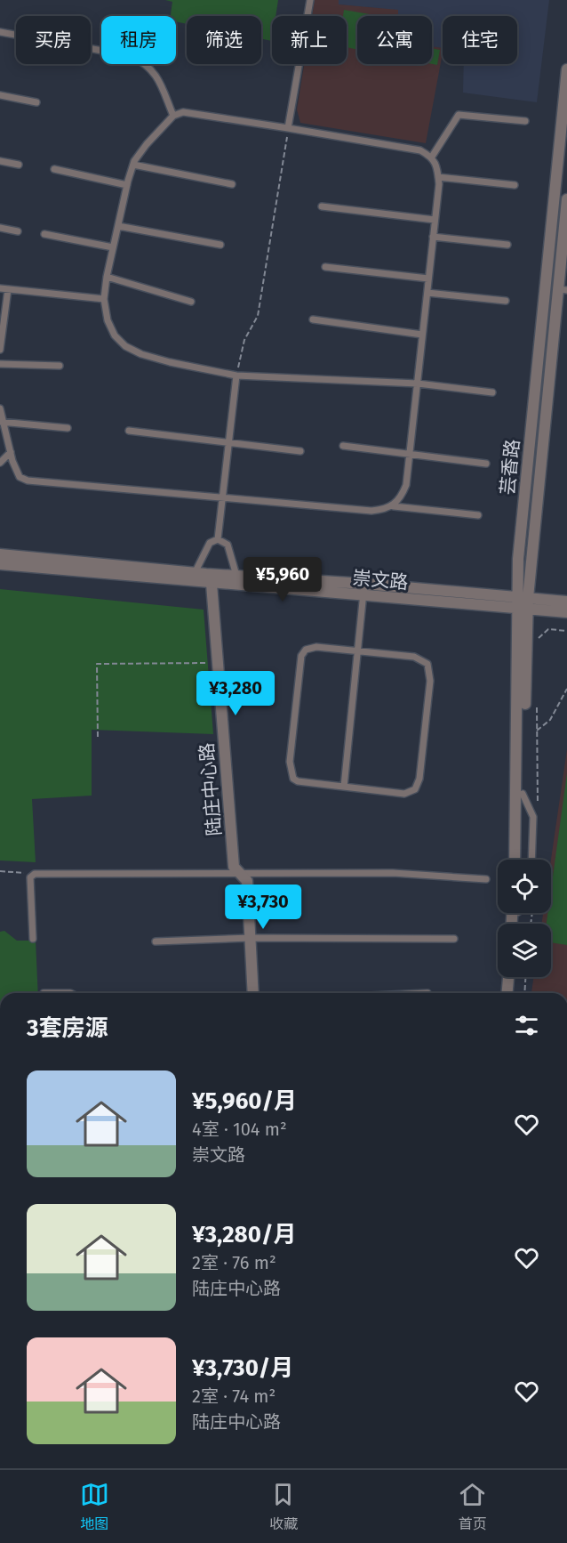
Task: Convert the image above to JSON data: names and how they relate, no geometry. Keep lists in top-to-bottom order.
{
  "streets": {
    "street": ["芸香路", "崇文路", "陆庄中心路"]
  },
  "crossings": [
    ["芸香路", "崇文路"],
    ["崇文路", "陆庄中心路"]
  ],
  "page": {
    "chip": [
      "买房",
      "租房",
      "筛选",
      "新上",
      "公寓",
      "住宅"
    ],
    "price": ["¥5,960", "¥3,280", "¥3,730"],
    "heading": "3套房源",
    "list": [
      {
        "name": "¥5,960/月",
        "note": "4室 · 104 m² · 崇文路"
      },
      {
        "name": "¥3,280/月",
        "note": "2室 · 76 m² · 陆庄中心路"
      },
      {
        "name": "¥3,730/月",
        "note": "2室 · 74 m² · 陆庄中心路"
      }
    ],
    "tabs": ["地图", "收藏", "首页"]
  }
}
